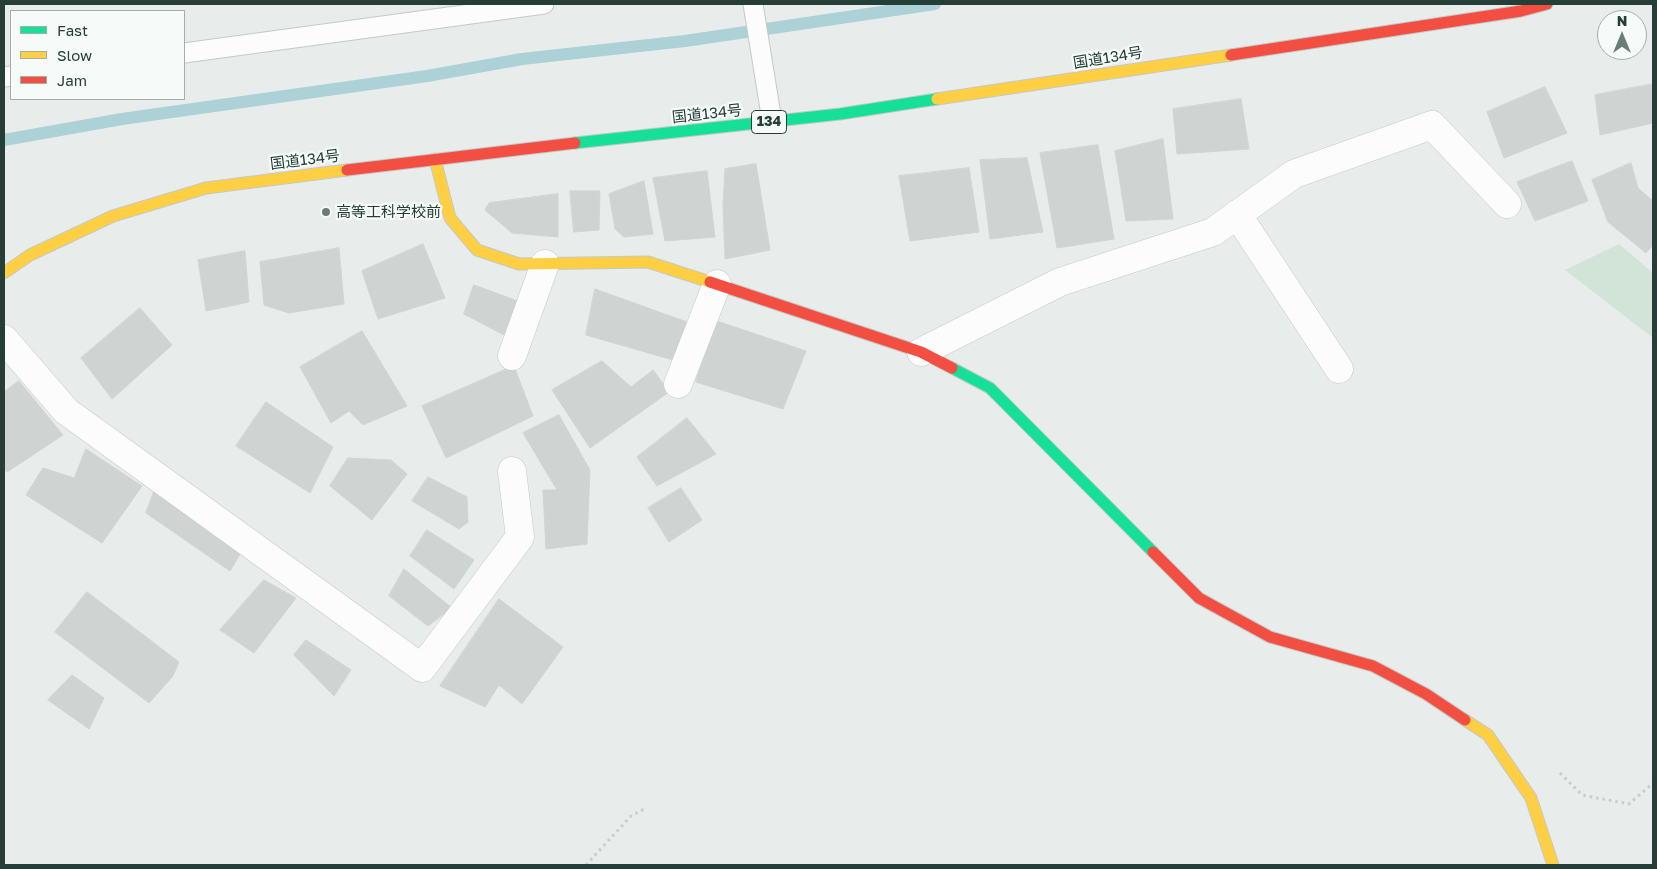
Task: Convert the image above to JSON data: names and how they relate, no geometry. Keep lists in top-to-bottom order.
{
  "streets": {
    "main road": ["国道134号", "134"]
  },
  "places": ["高等工科学校前"],
  "legend": ["Fast", "Slow", "Jam"],
  "north": "top"
}
